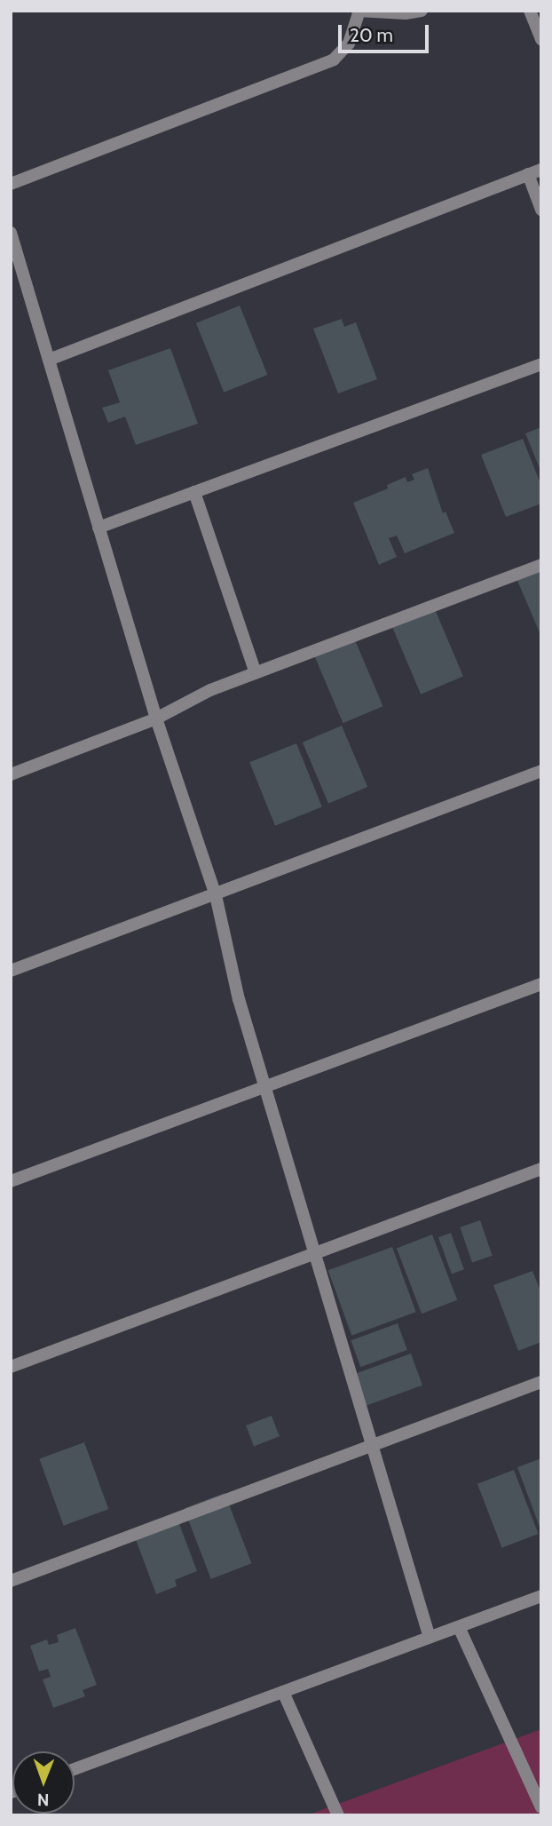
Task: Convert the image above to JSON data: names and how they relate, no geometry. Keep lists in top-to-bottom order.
{
  "scale_bar": "20 m",
  "north": "bottom"
}
